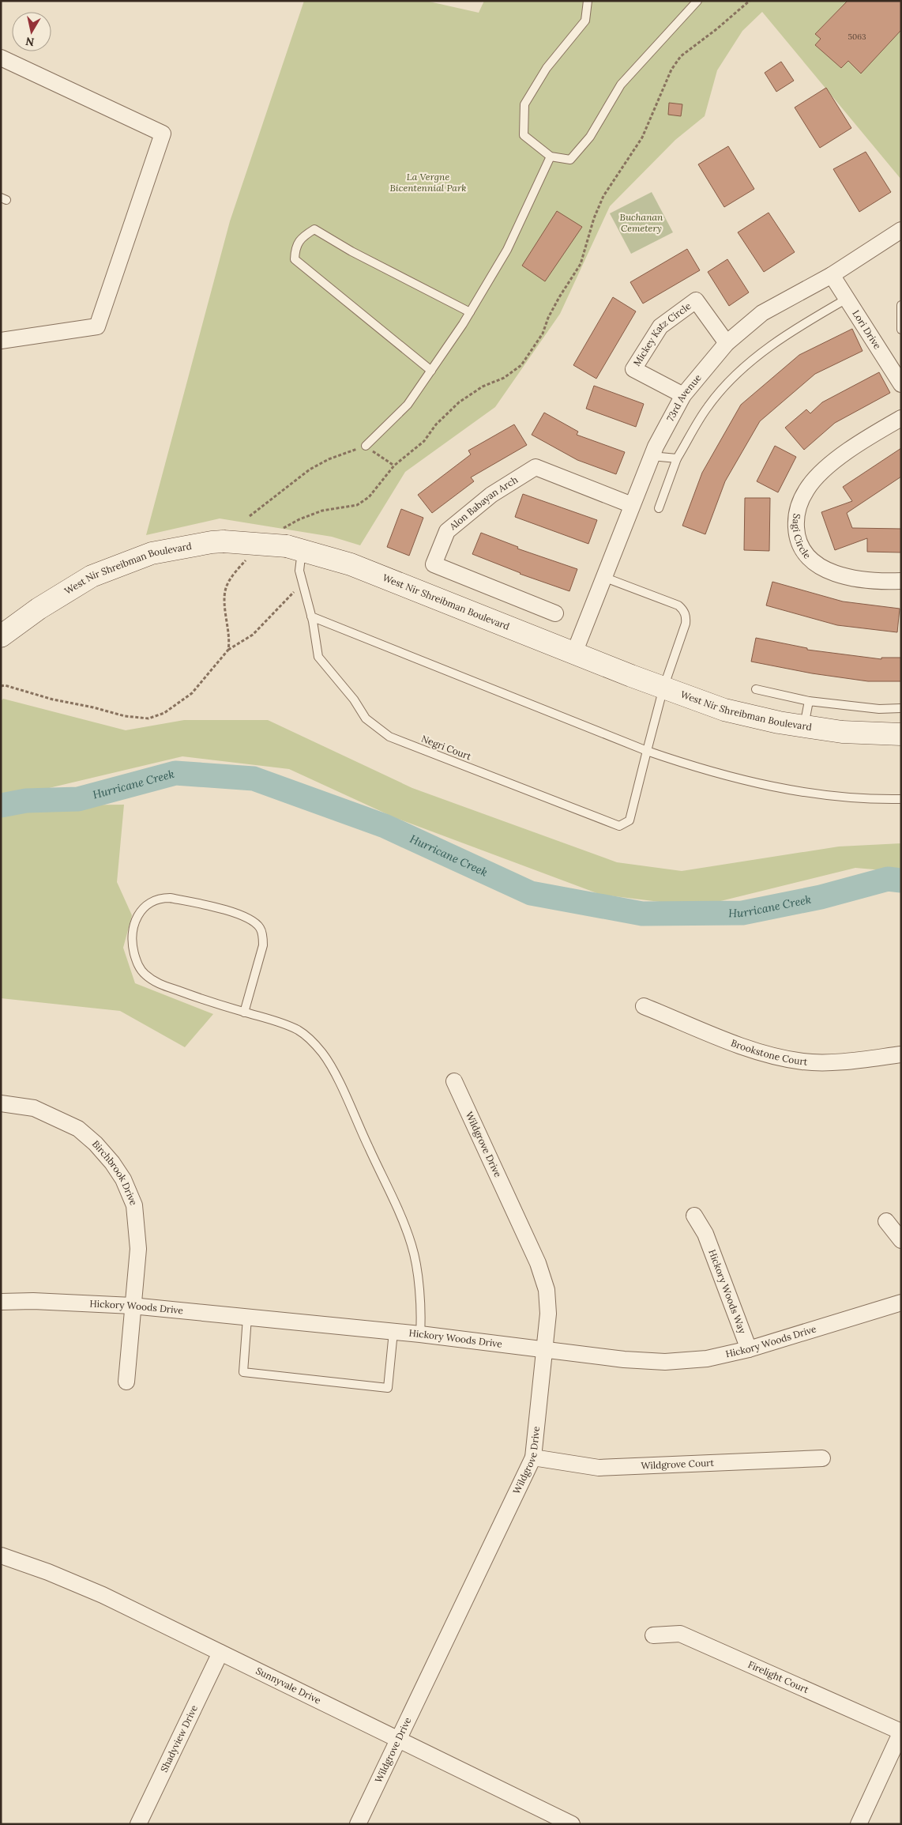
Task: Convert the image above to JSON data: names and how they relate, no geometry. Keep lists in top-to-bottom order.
{
  "streets": {
    "main road": ["West Nir Shreibman Boulevard"],
    "street": [
      "Lori Drive",
      "Mickey Katz Circle",
      "73rd Avenue",
      "Alon Babayan Arch",
      "Sagi Circle",
      "Brookstone Court",
      "Wildgrove Drive",
      "Birchbrook Drive",
      "Hickory Woods Way",
      "Hickory Woods Drive",
      "Wildgrove Court",
      "Firelight Court",
      "Sunnyvale Drive",
      "Shadyview Drive"
    ],
    "lane": ["Negri Court"]
  },
  "crossings": [
    ["Lori Drive", "73rd Avenue"],
    ["Mickey Katz Circle", "73rd Avenue"],
    ["73rd Avenue", "Alon Babayan Arch"],
    ["73rd Avenue", "West Nir Shreibman Boulevard"],
    ["73rd Avenue", "Negri Court"],
    ["West Nir Shreibman Boulevard", "Negri Court"],
    ["Wildgrove Drive", "Hickory Woods Drive"],
    ["Wildgrove Drive", "Wildgrove Court"],
    ["Wildgrove Drive", "Sunnyvale Drive"],
    ["Birchbrook Drive", "Hickory Woods Drive"],
    ["Hickory Woods Way", "Hickory Woods Drive"],
    ["Sunnyvale Drive", "Shadyview Drive"]
  ],
  "water": ["Hurricane Creek"],
  "parks": ["La Vergne Bicentennial Park", "Buchanan Cemetery"],
  "house_numbers": ["5063"],
  "north": "bottom"
}
